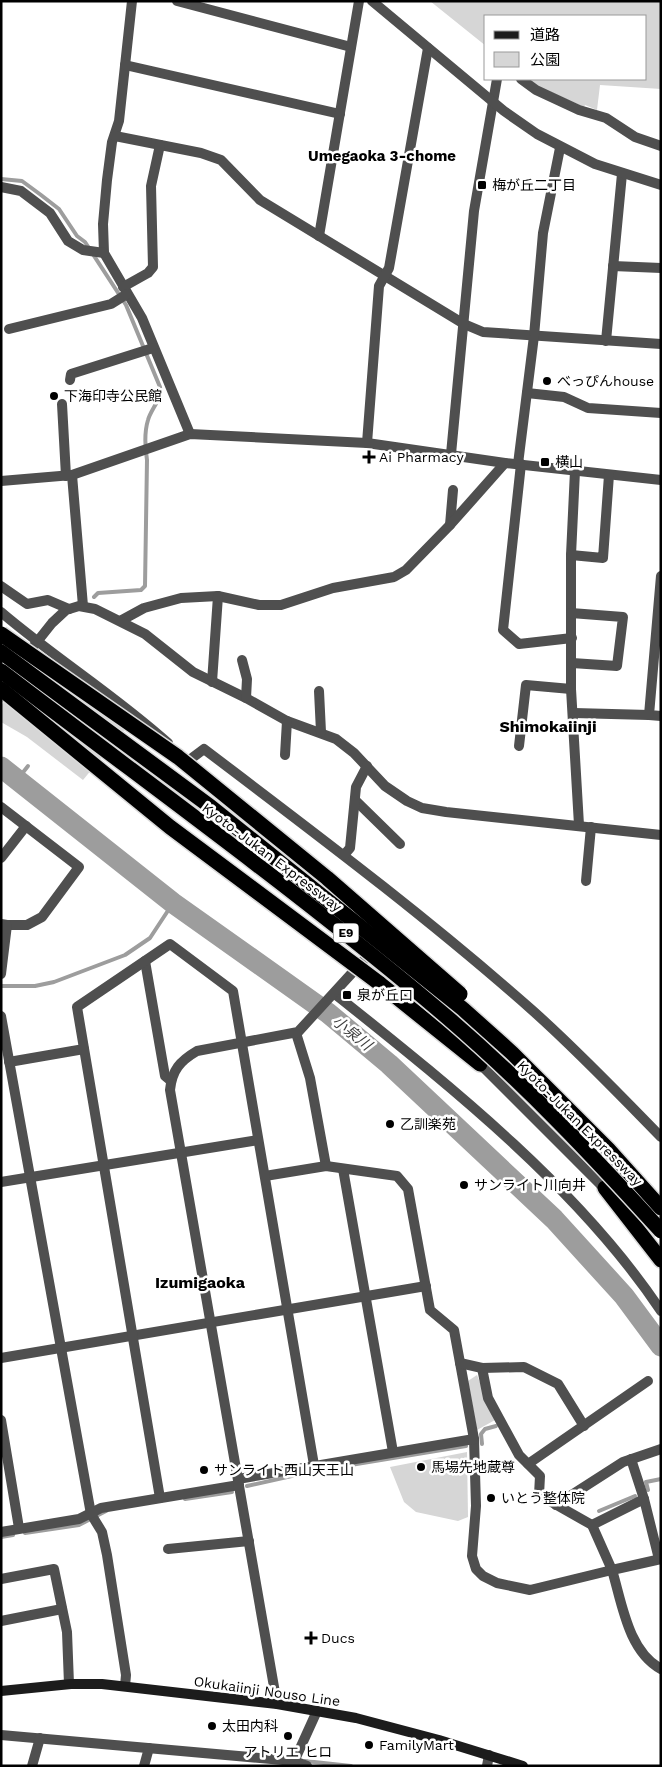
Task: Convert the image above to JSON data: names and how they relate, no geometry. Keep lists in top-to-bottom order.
{
  "streets": {
    "highway": ["Kyoto-Jukan Expressway", "E9"],
    "main road": ["Okukaiinji Nouso Line"]
  },
  "districts": ["Umegaoka 3-chome", "Shimokaiinji", "Izumigaoka"],
  "water": ["小泉川"],
  "places": {
    "transit": ["梅が丘二丁目", "横山", "泉が丘口"],
    "other": [
      "べっぴんhouse",
      "下海印寺公民館",
      "乙訓楽苑",
      "サンライト川向井",
      "馬場先地蔵尊",
      "サンライト西山天王山",
      "いとう整体院",
      "太田内科",
      "アトリエ ヒロ",
      "FamilyMart"
    ],
    "health": ["Ai Pharmacy", "Ducs"]
  },
  "legend": ["道路", "公園"]
}
